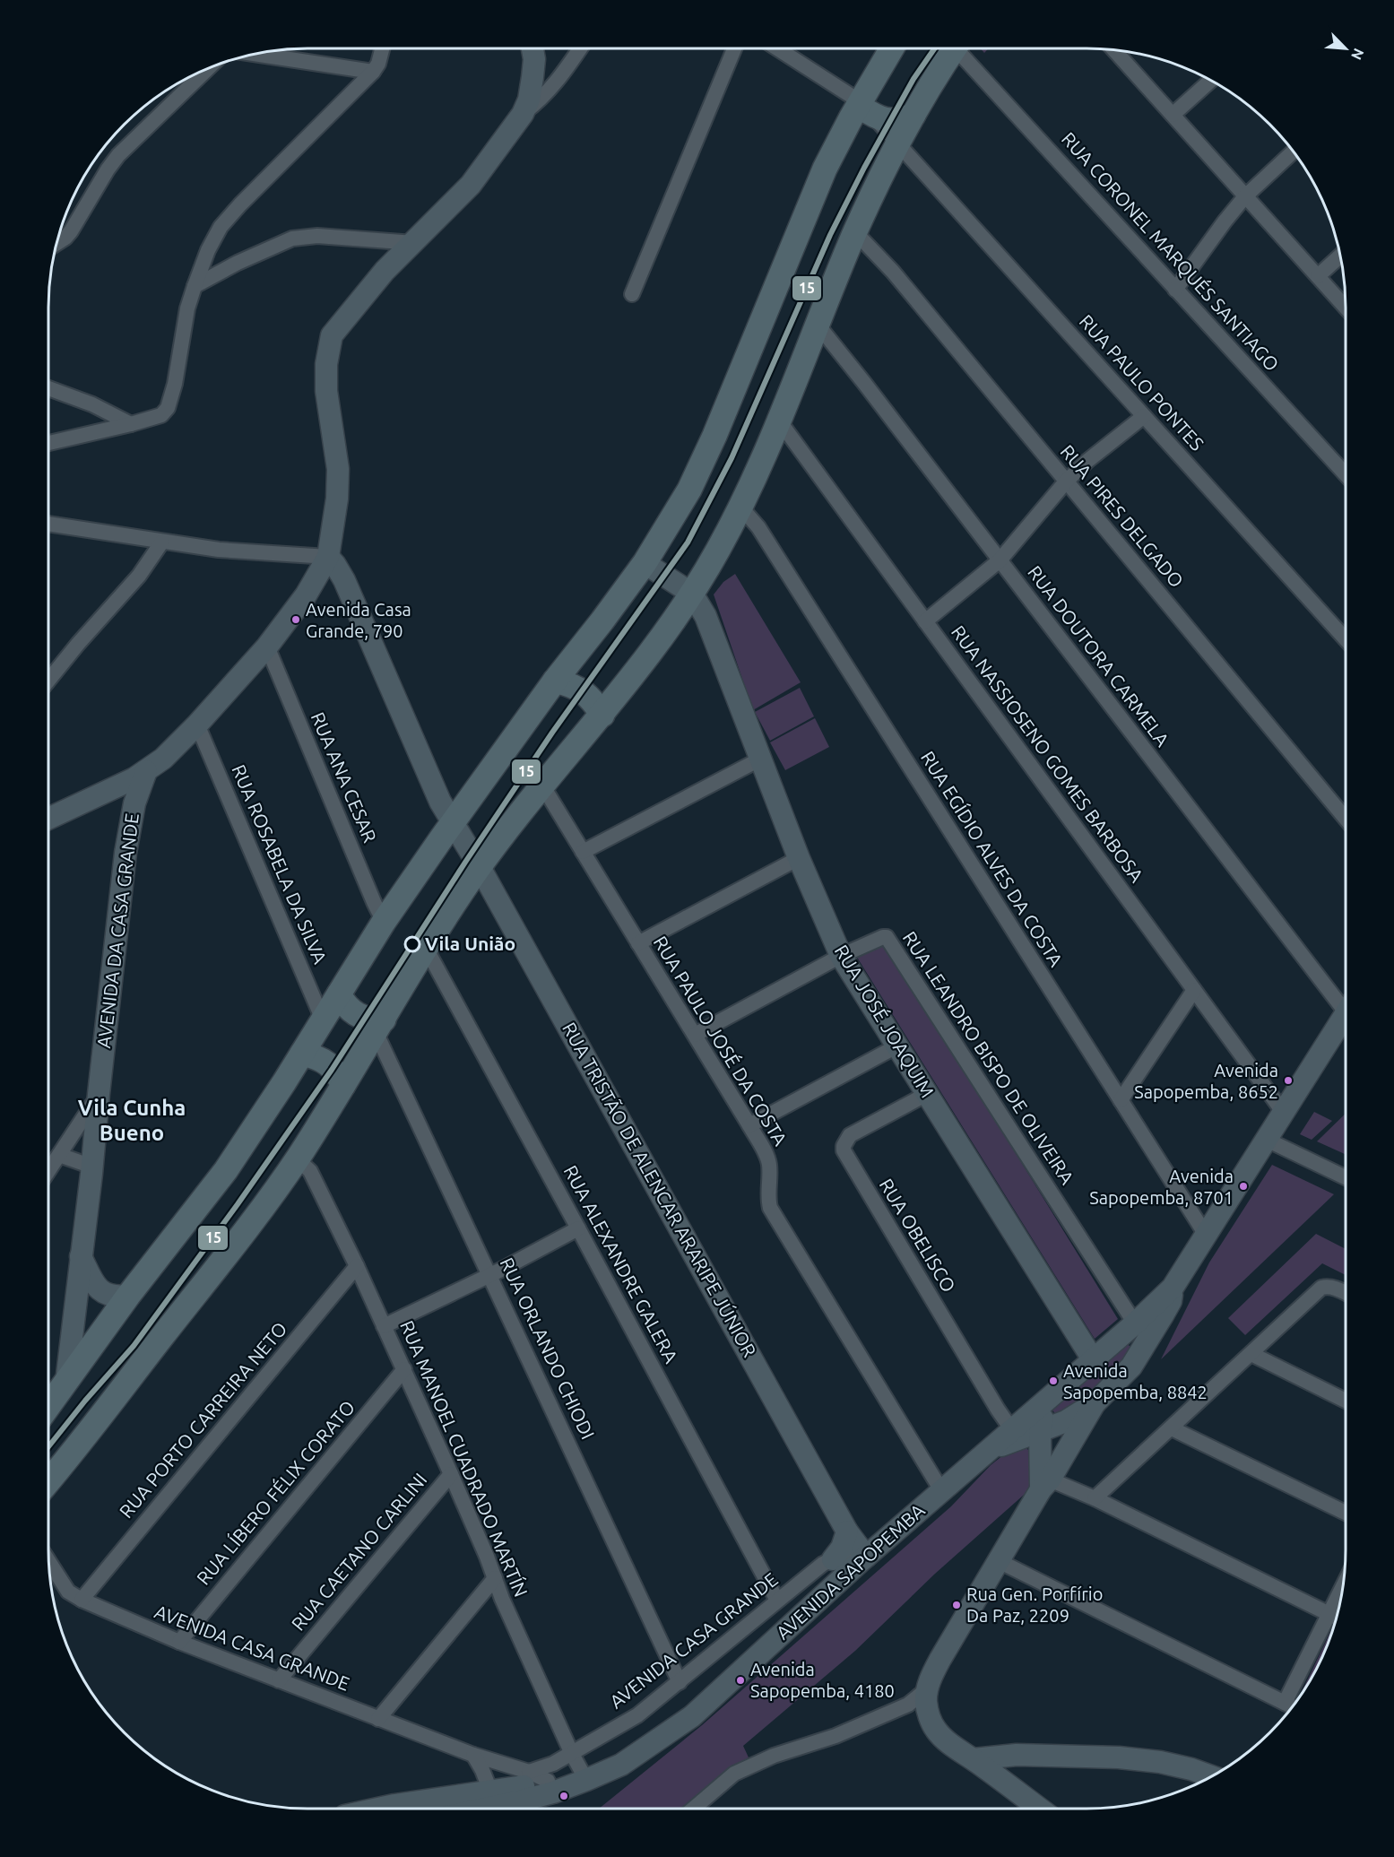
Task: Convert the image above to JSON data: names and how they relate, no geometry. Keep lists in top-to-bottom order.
{
  "streets": {
    "main road": [
      "AVENIDA DA CASA GRANDE",
      "RUA JOSÉ JOAQUIM",
      "RUA TRISTÃO DE ALENCAR ARARIPE JÚNIOR",
      "AVENIDA SAPOPEMBA"
    ],
    "street": [
      "RUA CORONEL MARQUÉS SANTIAGO",
      "RUA PAULO PONTES",
      "RUA PIRES DELGADO",
      "RUA DOUTORA CARMELA",
      "RUA NASSIOSENO GOMES BARBOSA",
      "RUA ANA CESAR",
      "RUA EGÍDIO ALVES DA COSTA",
      "RUA ROSABELA DA SILVA",
      "RUA PAULO JOSÉ DA COSTA",
      "RUA LEANDRO BISPO DE OLIVEIRA",
      "RUA OBELISCO",
      "RUA ALEXANDRE GALERA",
      "RUA ORLANDO CHIODI",
      "RUA PORTO CARREIRA NETO",
      "RUA MANOEL CUADRADO MARTÍN",
      "RUA LÍBERO FÉLIX CORATO",
      "RUA CAETANO CARLINI",
      "AVENIDA CASA GRANDE"
    ]
  },
  "crossings": [
    ["RUA NASSIOSENO GOMES BARBOSA", "AVENIDA SAPOPEMBA"],
    ["RUA EGÍDIO ALVES DA COSTA", "AVENIDA SAPOPEMBA"],
    ["RUA JOSÉ JOAQUIM", "RUA LEANDRO BISPO DE OLIVEIRA"],
    ["RUA JOSÉ JOAQUIM", "RUA OBELISCO"],
    ["RUA JOSÉ JOAQUIM", "AVENIDA SAPOPEMBA"],
    ["RUA PAULO JOSÉ DA COSTA", "RUA LEANDRO BISPO DE OLIVEIRA"],
    ["RUA PAULO JOSÉ DA COSTA", "AVENIDA SAPOPEMBA"],
    ["RUA LEANDRO BISPO DE OLIVEIRA", "AVENIDA SAPOPEMBA"],
    ["RUA TRISTÃO DE ALENCAR ARARIPE JÚNIOR", "AVENIDA SAPOPEMBA"],
    ["RUA OBELISCO", "AVENIDA SAPOPEMBA"],
    ["RUA ALEXANDRE GALERA", "AVENIDA CASA GRANDE"],
    ["RUA ORLANDO CHIODI", "AVENIDA CASA GRANDE"],
    ["RUA PORTO CARREIRA NETO", "RUA MANOEL CUADRADO MARTÍN"],
    ["RUA PORTO CARREIRA NETO", "AVENIDA CASA GRANDE"],
    ["RUA MANOEL CUADRADO MARTÍN", "RUA LÍBERO FÉLIX CORATO"],
    ["RUA MANOEL CUADRADO MARTÍN", "RUA CAETANO CARLINI"],
    ["RUA MANOEL CUADRADO MARTÍN", "AVENIDA SAPOPEMBA"],
    ["RUA MANOEL CUADRADO MARTÍN", "AVENIDA CASA GRANDE"],
    ["RUA LÍBERO FÉLIX CORATO", "AVENIDA CASA GRANDE"],
    ["RUA CAETANO CARLINI", "AVENIDA CASA GRANDE"],
    ["AVENIDA SAPOPEMBA", "AVENIDA CASA GRANDE"]
  ],
  "districts": ["Vila Cunha Bueno"],
  "places": [
    "Avenida Casa Grande, 790",
    "Vila União",
    "Avenida Sapopemba, 8652",
    "Avenida Sapopemba, 8701",
    "Avenida Sapopemba, 8842",
    "Rua Gen. Porfírio Da Paz, 2209",
    "Avenida Sapopemba, 4180"
  ],
  "lines": ["transit line 15"],
  "north": "bottom right"
}
